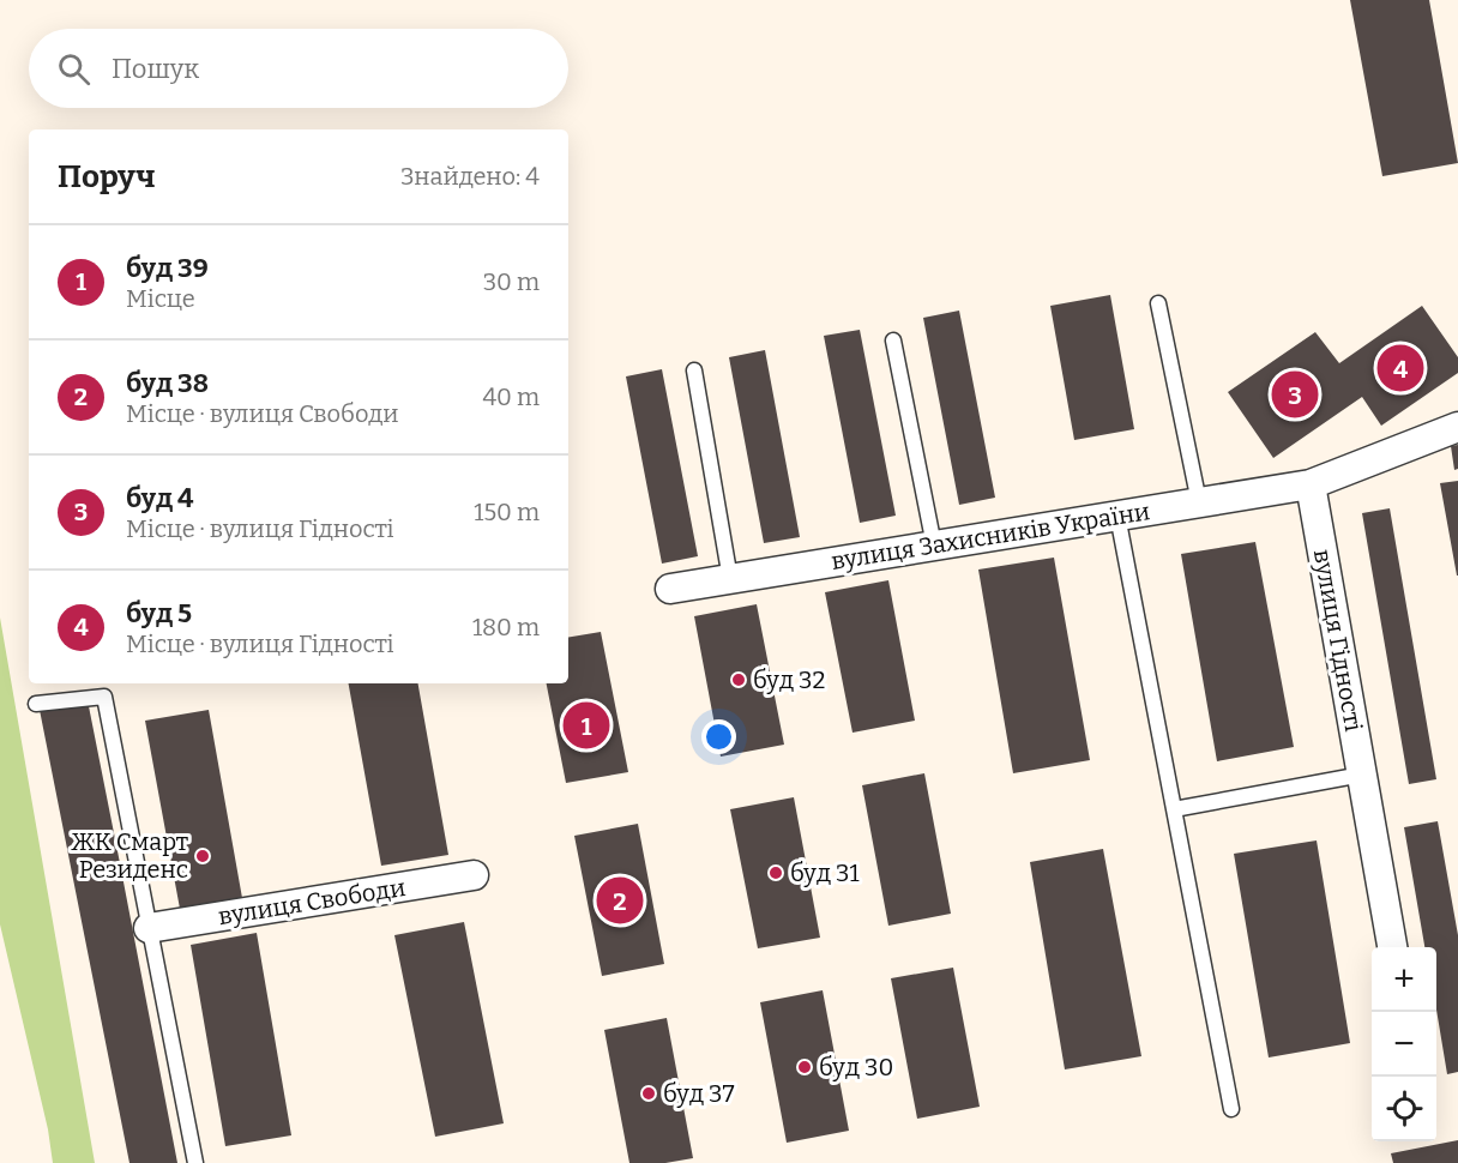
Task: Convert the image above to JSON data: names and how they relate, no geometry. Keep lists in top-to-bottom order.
{
  "streets": {
    "street": ["вулиця Захисників України", "вулиця Гідності", "вулиця Свободи"]
  },
  "crossings": [
    ["вулиця Захисників України", "вулиця Гідності"]
  ],
  "places": [
    "буд 32",
    "ЖК Смарт Резиденс",
    "буд 31",
    "буд 30",
    "буд 37"
  ],
  "page": {
    "search": "Пошук",
    "heading": ["Поруч", "Знайдено: 4"],
    "list": [
      {
        "mark": "1",
        "name": "буд 39",
        "note": "Місце",
        "value": "30 m"
      },
      {
        "mark": "2",
        "name": "буд 38",
        "note": "Місце · вулиця Свободи",
        "value": "40 m"
      },
      {
        "mark": "3",
        "name": "буд 4",
        "note": "Місце · вулиця Гідності",
        "value": "150 m"
      },
      {
        "mark": "4",
        "name": "буд 5",
        "note": "Місце · вулиця Гідності",
        "value": "180 m"
      }
    ],
    "pins": [
      "4",
      "3",
      "1",
      "2"
    ],
    "map_buttons": ["+", "−"]
  }
}
